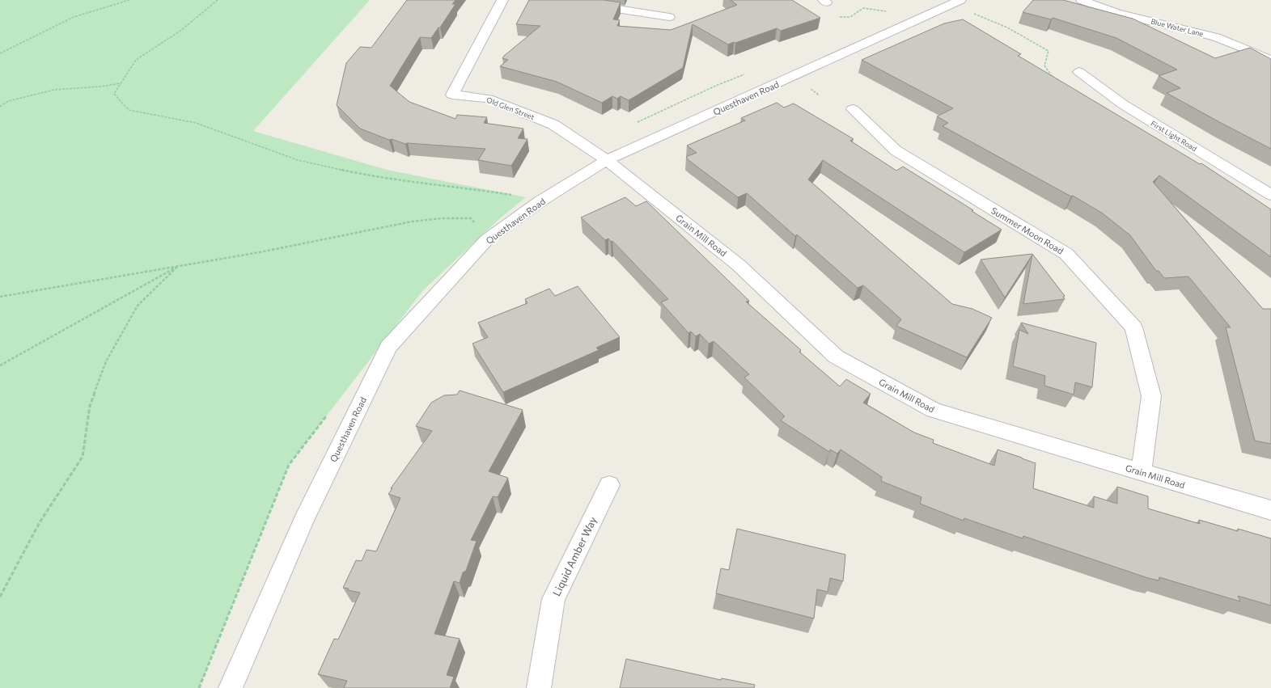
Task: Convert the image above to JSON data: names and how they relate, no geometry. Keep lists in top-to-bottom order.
{
  "streets": {
    "street": [
      "Blue Water Lane",
      "Questhaven Road",
      "Old Glen Street",
      "First Light Road",
      "Summer Moon Road",
      "Grain Mill Road",
      "Liquid Amber Way"
    ]
  },
  "crossings": [
    ["Questhaven Road", "Old Glen Street"],
    ["Questhaven Road", "Grain Mill Road"],
    ["Old Glen Street", "Grain Mill Road"],
    ["Summer Moon Road", "Grain Mill Road"]
  ]
}
